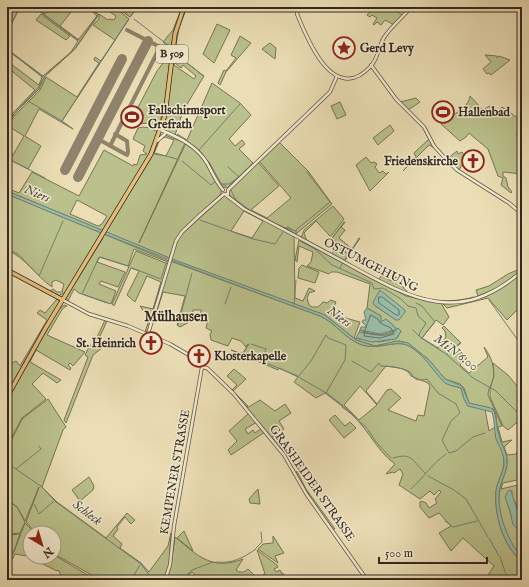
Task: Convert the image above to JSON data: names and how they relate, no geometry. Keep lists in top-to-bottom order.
{
  "streets": {
    "main road": ["B 509"],
    "street": ["OSTUMGEHUNG", "KEMPENER STRASSE", "GRASHEIDER STRASSE"]
  },
  "crossings": [
    ["B 509", "GRASHEIDER STRASSE"],
    ["KEMPENER STRASSE", "GRASHEIDER STRASSE"]
  ],
  "districts": ["Mülhausen"],
  "water": ["Niers", "MiN 6.00", "Schleck"],
  "places": {
    "place": ["Gerd Levy"],
    "sports": ["Hallenbad", "Fallschirmsport Grefrath"],
    "church": ["Friedenskirche", "St. Heinrich", "Klosterkapelle"]
  },
  "scale_bar": "500 m",
  "north": "bottom right"
}
